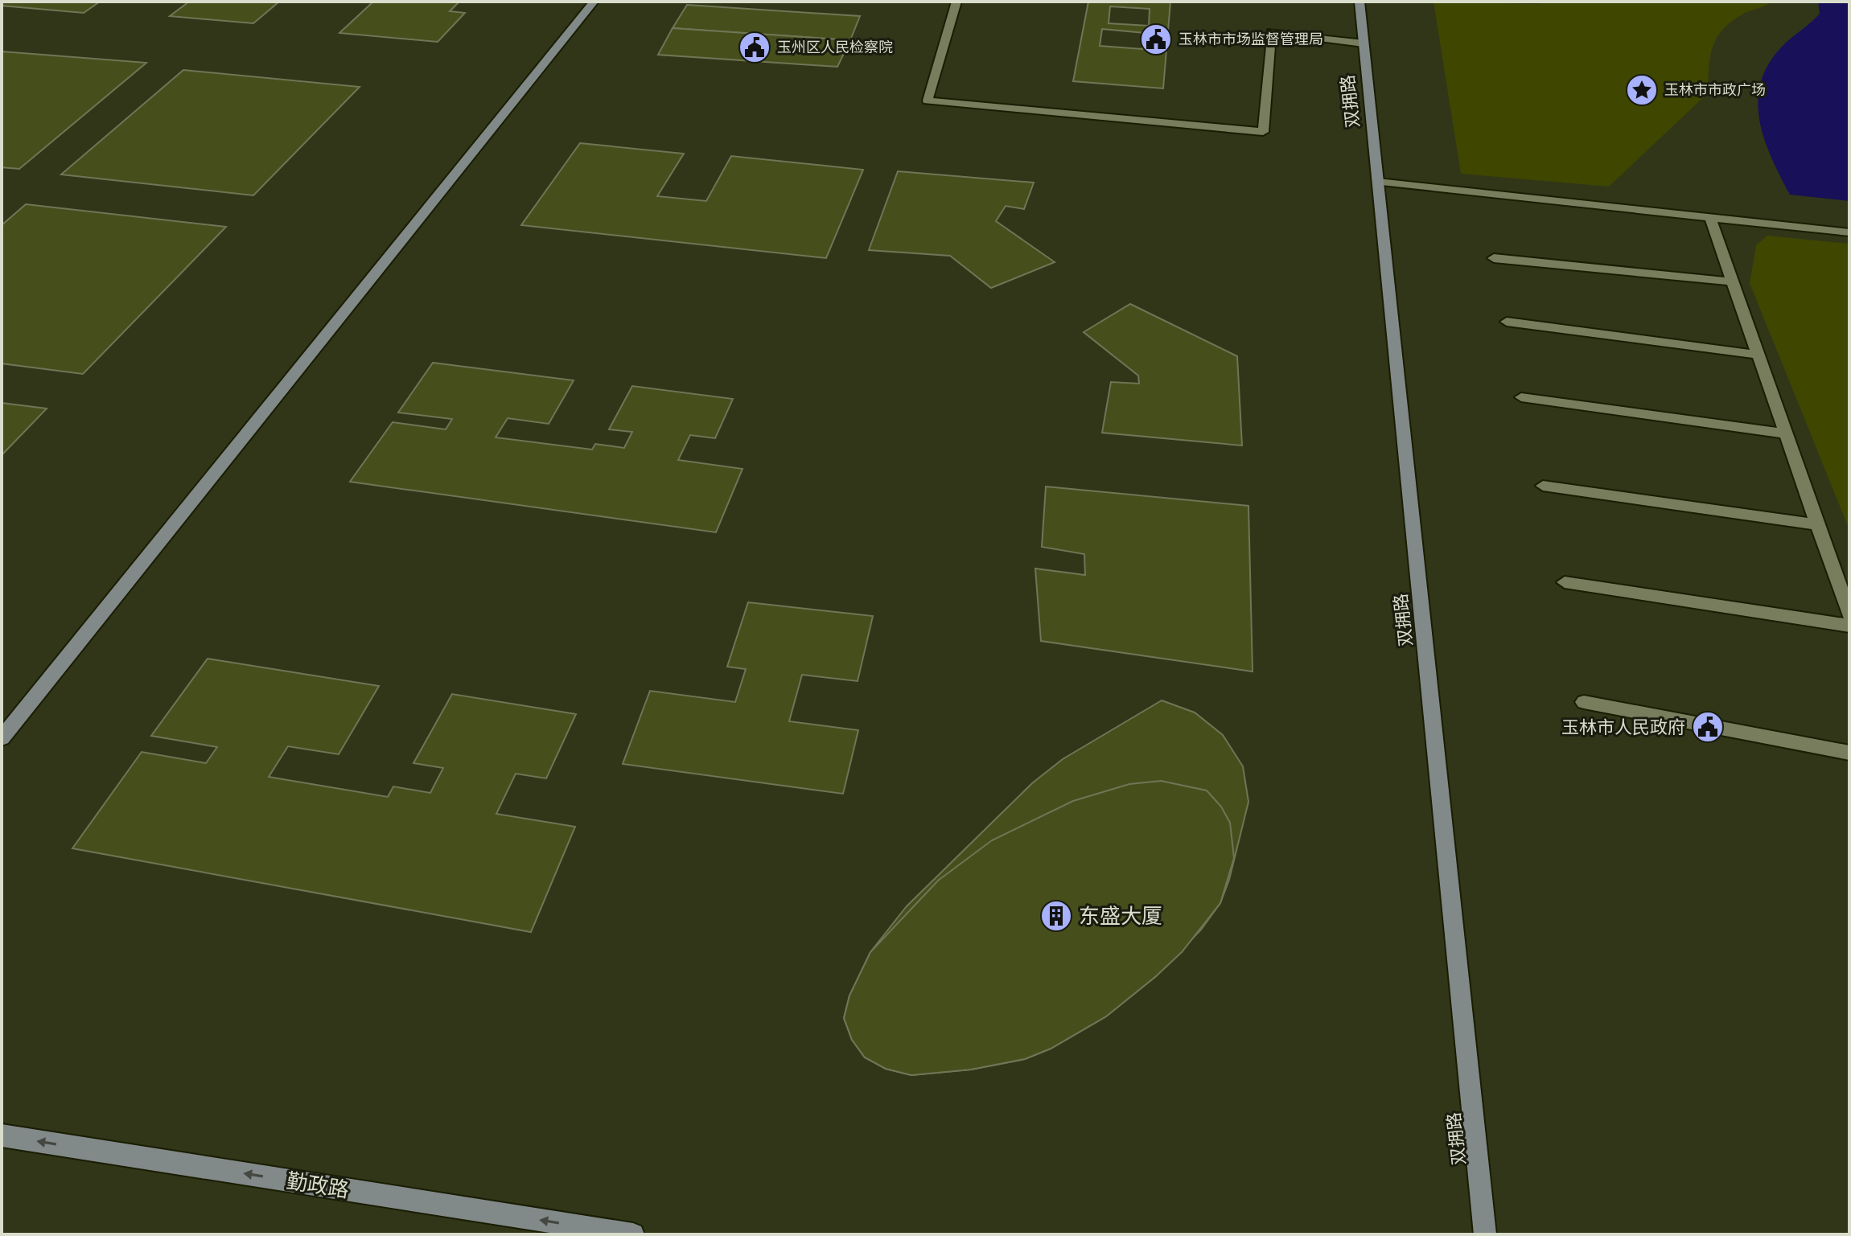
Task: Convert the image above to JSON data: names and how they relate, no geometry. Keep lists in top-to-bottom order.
{
  "streets": {
    "street": ["双拥路", "勤政路"]
  },
  "one_way": ["勤政路"],
  "places": {
    "public building": ["玉林市市场监督管理局", "玉州区人民检察院", "玉林市人民政府"],
    "place": ["玉林市市政广场"],
    "building": ["东盛大厦"]
  }
}
